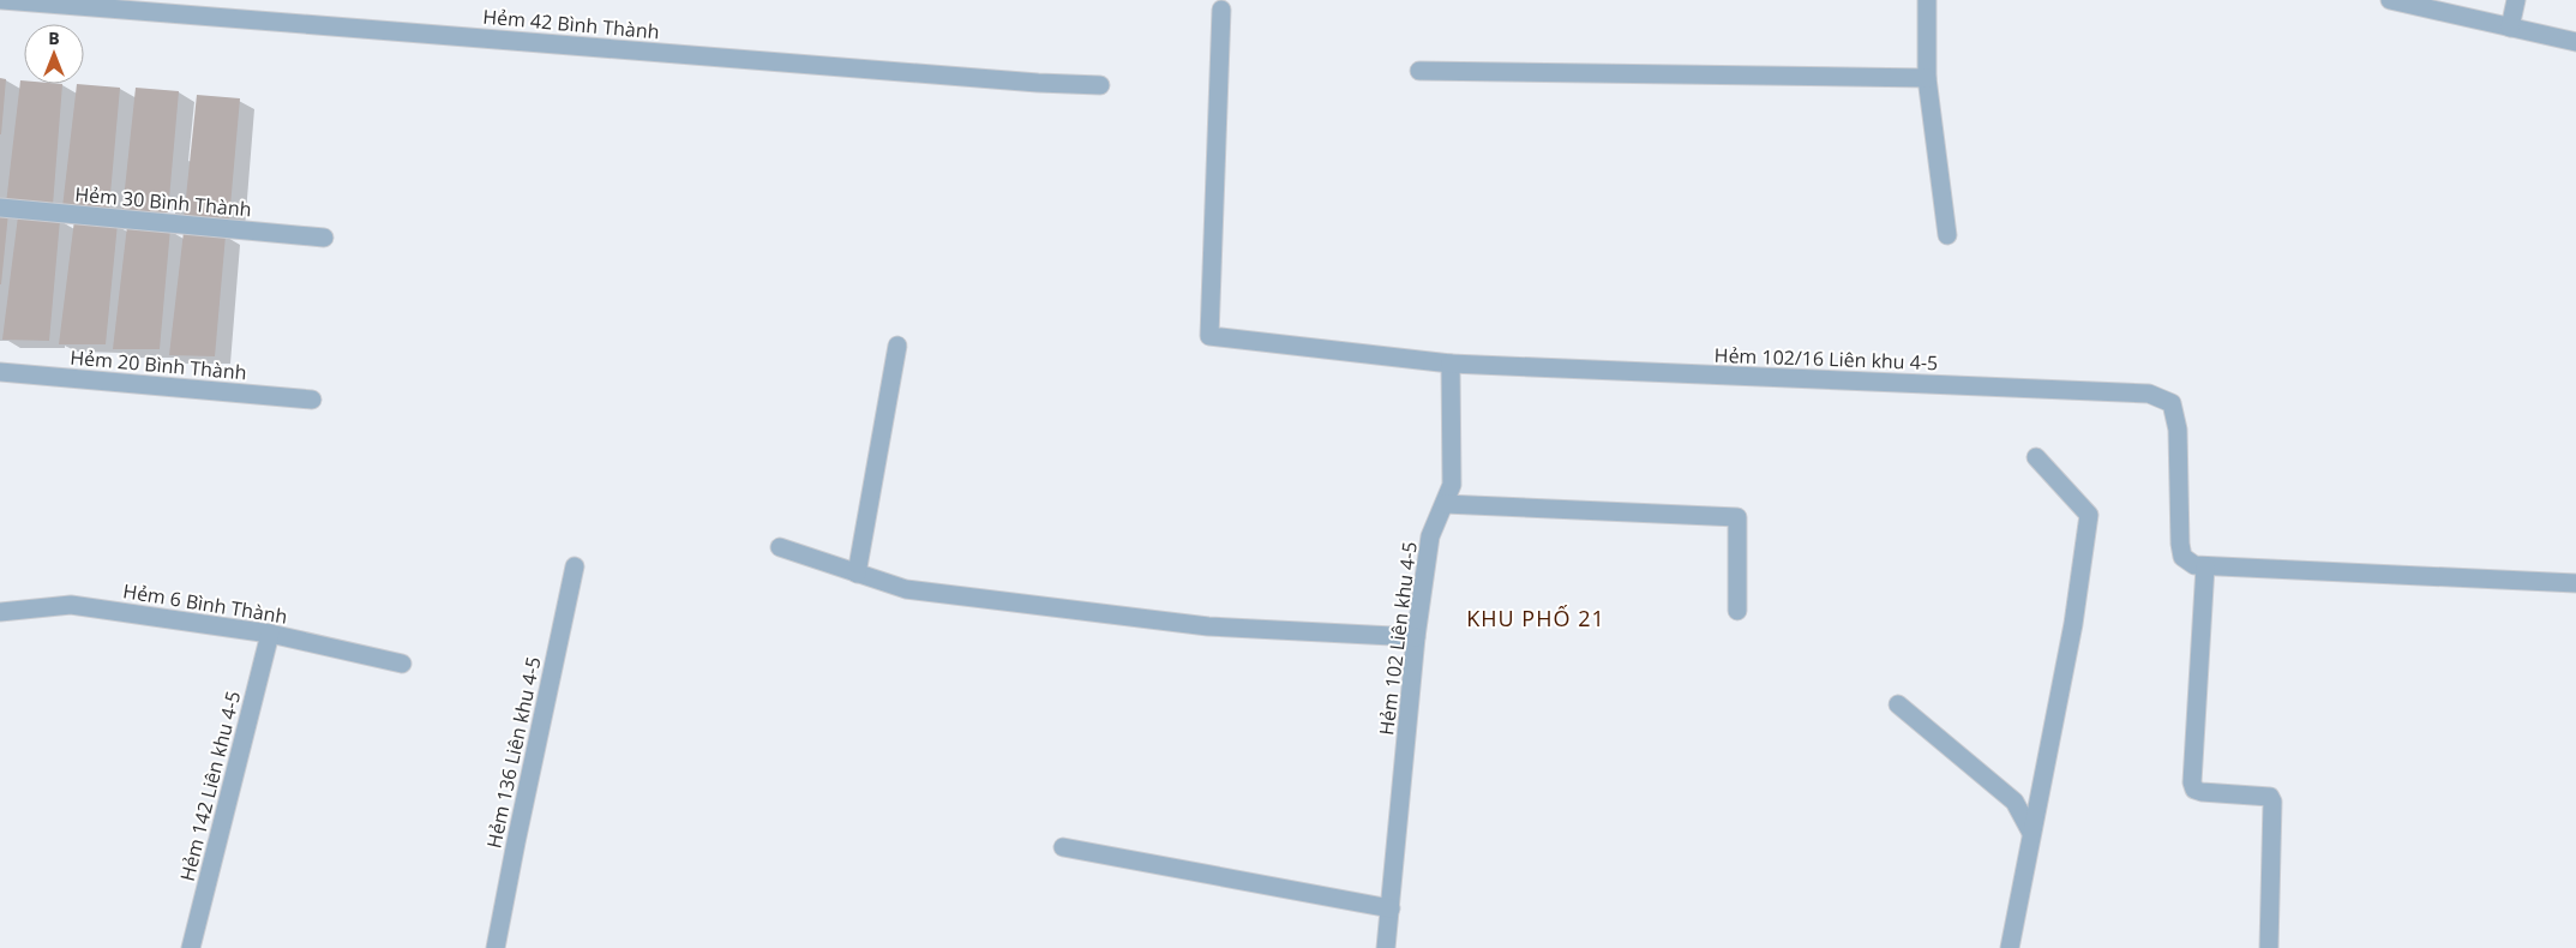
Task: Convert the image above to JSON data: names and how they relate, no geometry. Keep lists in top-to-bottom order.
{
  "streets": {
    "street": [
      "Hẻm 42 Bình Thành",
      "Hẻm 30 Bình Thành",
      "Hẻm 102/16 Liên khu 4-5",
      "Hẻm 20 Bình Thành",
      "Hẻm 6 Bình Thành",
      "Hẻm 102 Liên khu 4-5",
      "Hẻm 136 Liên khu 4-5",
      "Hẻm 142 Liên khu 4-5"
    ]
  },
  "crossings": [
    ["Hẻm 102/16 Liên khu 4-5", "Hẻm 102 Liên khu 4-5"],
    ["Hẻm 6 Bình Thành", "Hẻm 142 Liên khu 4-5"]
  ],
  "districts": ["KHU PHỐ 21"],
  "north": "top"
}
